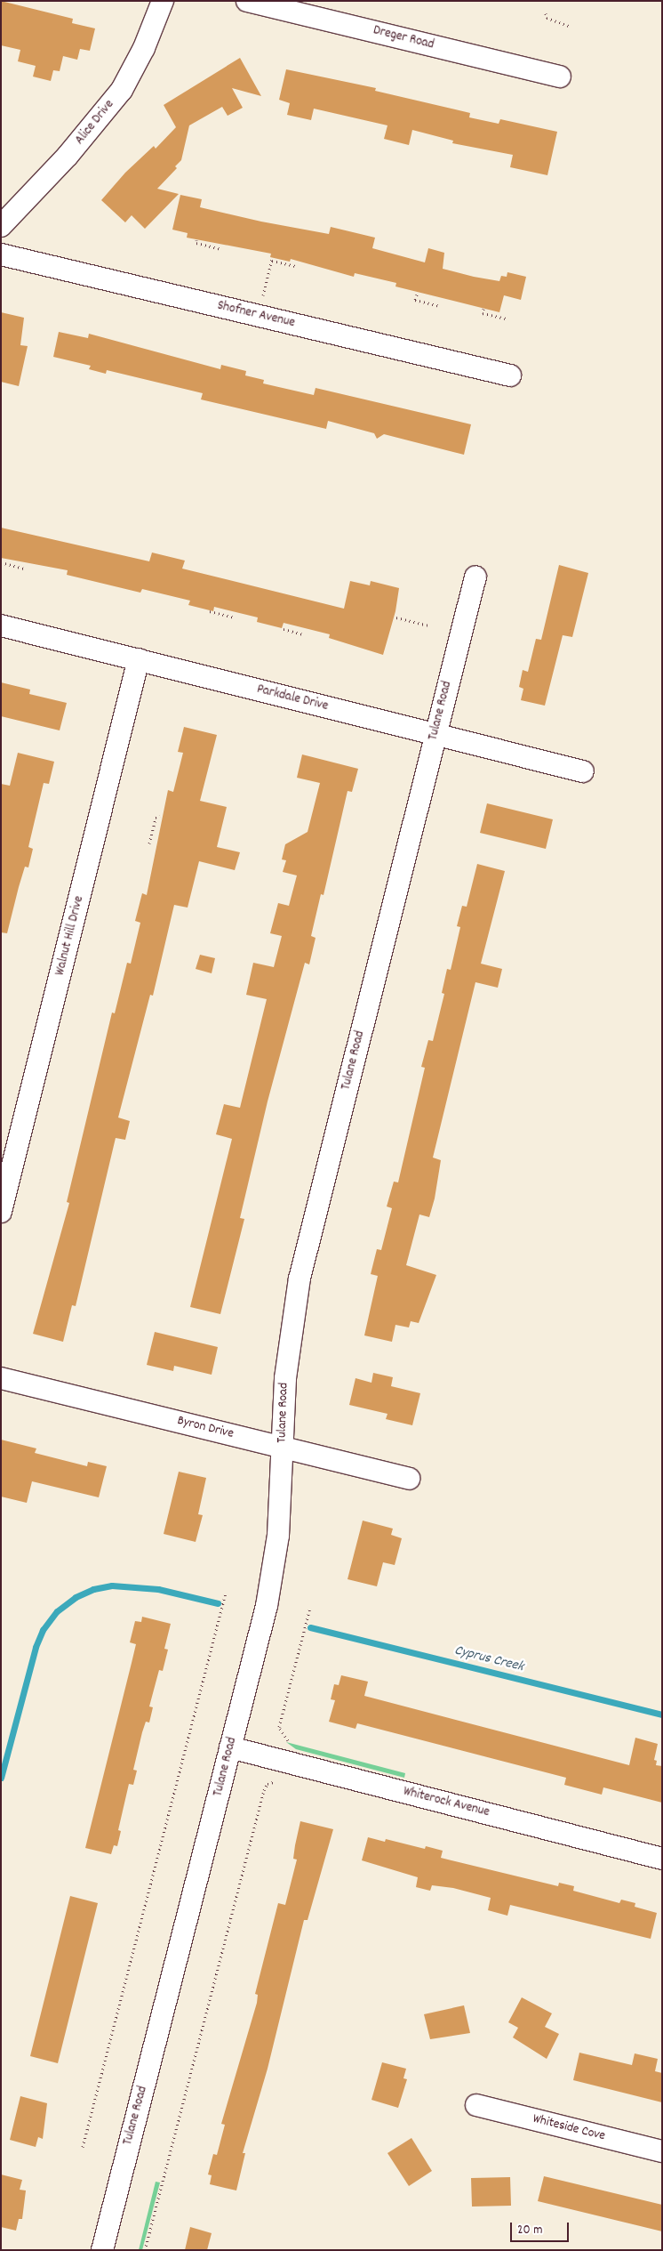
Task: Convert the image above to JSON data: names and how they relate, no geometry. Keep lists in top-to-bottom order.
{
  "streets": {
    "street": [
      "Dreger Road",
      "Alice Drive",
      "Shofner Avenue",
      "Parkdale Drive",
      "Tulane Road",
      "Walnut Hill Drive",
      "Byron Drive",
      "Whiterock Avenue",
      "Whiteside Cove"
    ]
  },
  "crossings": [
    ["Parkdale Drive", "Tulane Road"],
    ["Parkdale Drive", "Walnut Hill Drive"],
    ["Tulane Road", "Byron Drive"],
    ["Tulane Road", "Whiterock Avenue"]
  ],
  "water": ["Cyprus Creek"],
  "scale_bar": "20 m"
}
